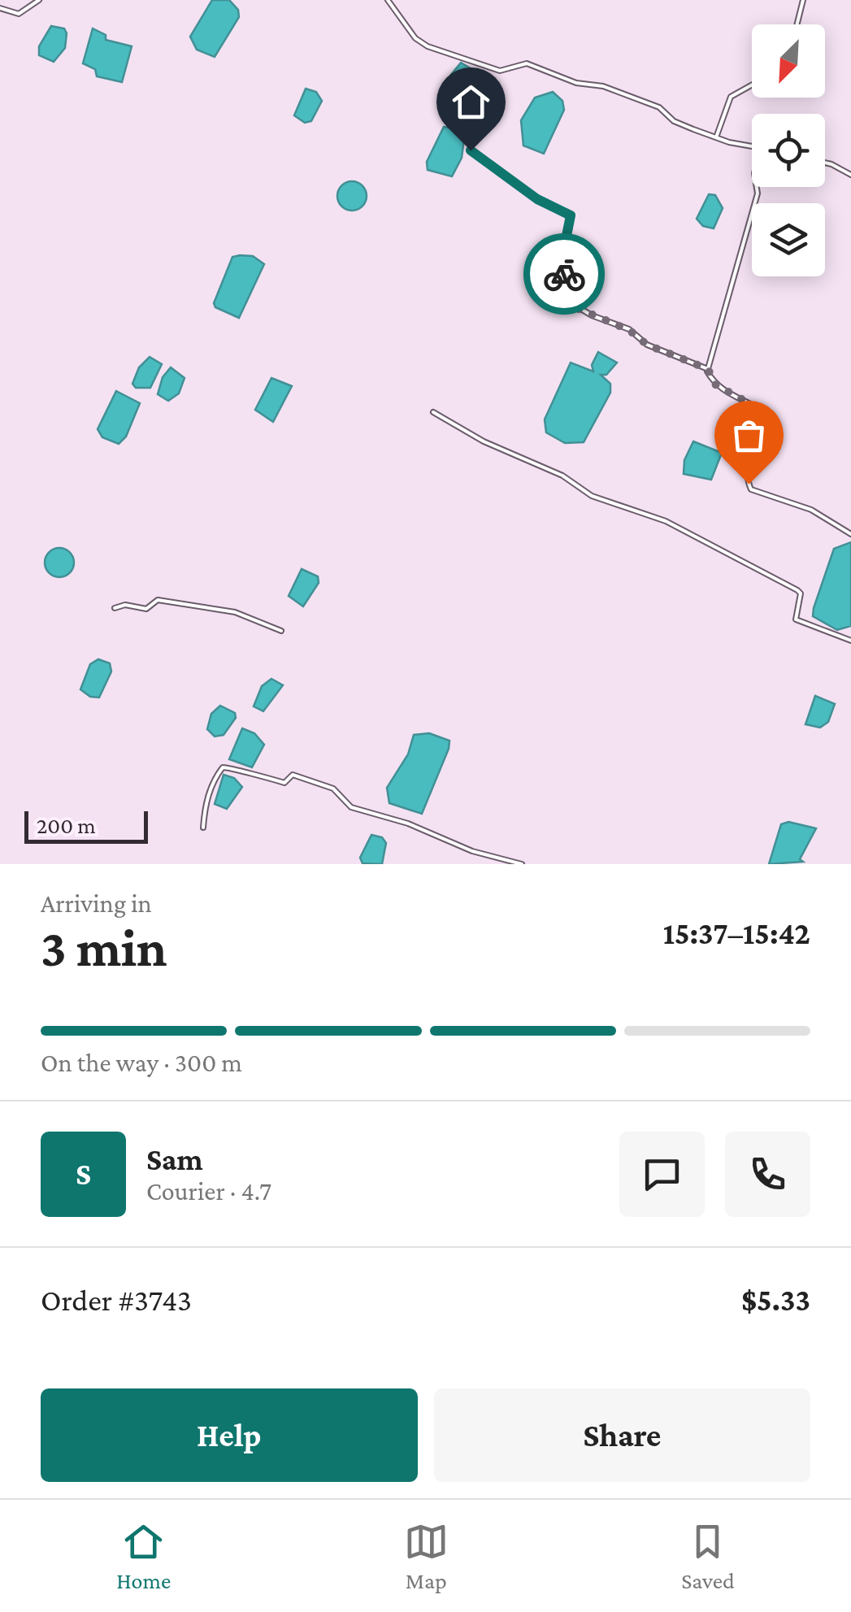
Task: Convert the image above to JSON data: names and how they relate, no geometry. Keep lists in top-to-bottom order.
{
  "scale_bar": "200 m",
  "north": "bottom left",
  "page": {
    "scale": "200 m",
    "heading": ["3 min", "Arriving in", "15:37–15:42"],
    "panel": [
      "Sam",
      "Courier · 4.7",
      "Order #3743",
      "$5.33"
    ],
    "bar": "On the way · 300 m",
    "round": "S",
    "buttons": ["Help", "Share"],
    "tabs": ["Home", "Map", "Saved"]
  }
}
